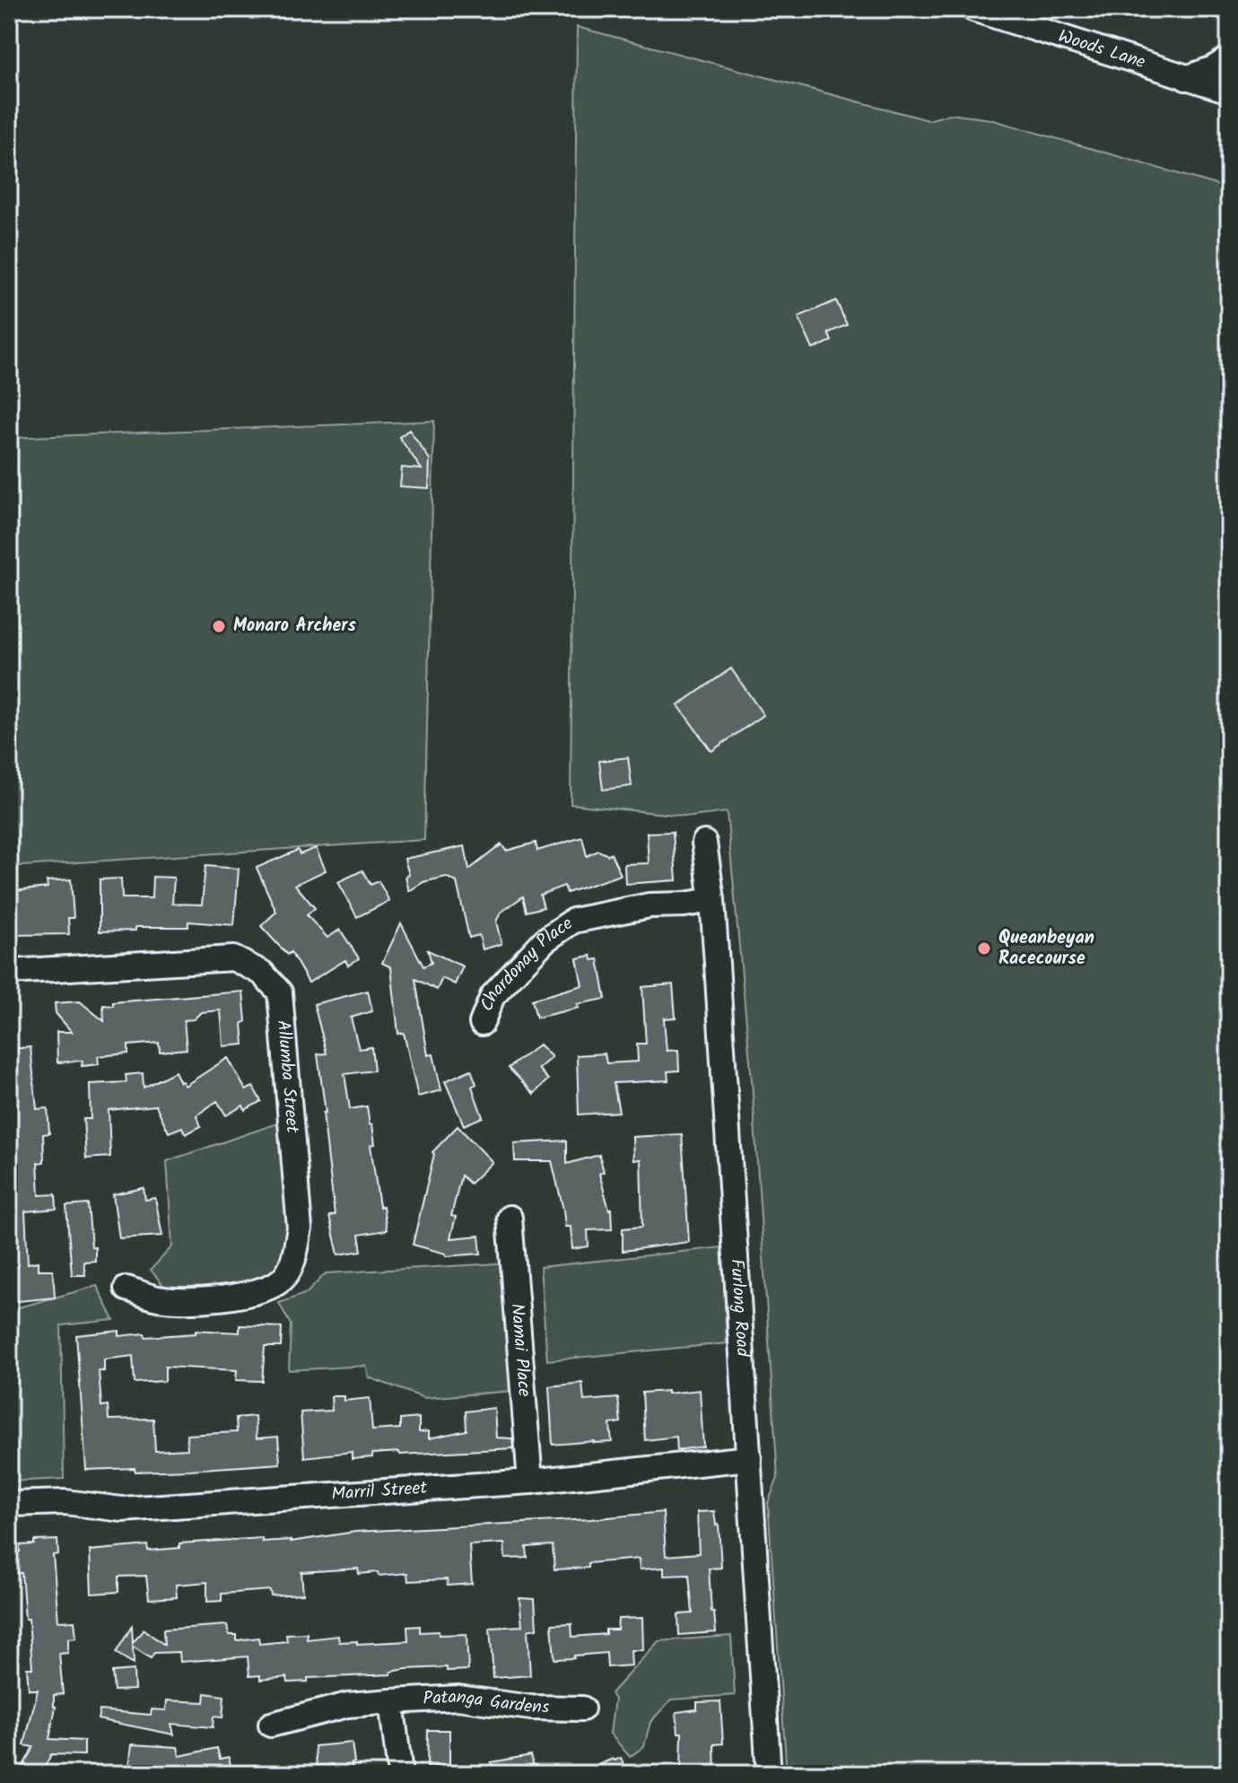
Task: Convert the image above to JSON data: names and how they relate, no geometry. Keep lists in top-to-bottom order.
{
  "streets": {
    "street": [
      "Woods Lane",
      "Chardonay Place",
      "Allumba Street",
      "Furlong Road",
      "Namai Place",
      "Marril Street",
      "Patanga Gardens"
    ]
  },
  "crossings": [
    ["Chardonay Place", "Furlong Road"],
    ["Furlong Road", "Marril Street"],
    ["Namai Place", "Marril Street"]
  ],
  "places": ["Monaro Archers", "Queanbeyan Racecourse"]
}
